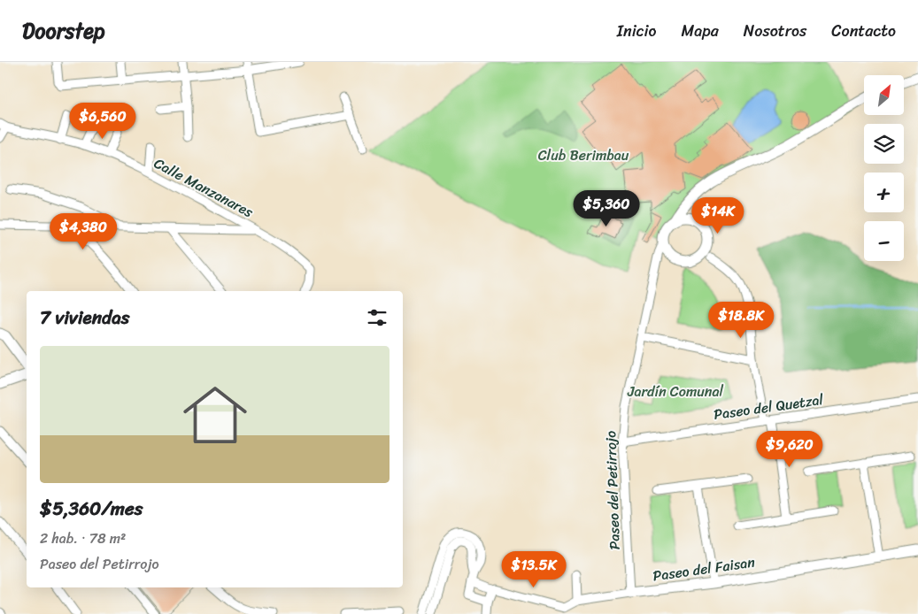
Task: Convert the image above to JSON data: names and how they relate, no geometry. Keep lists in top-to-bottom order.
{
  "streets": {
    "street": [
      "Calle Manzanares",
      "Paseo del Quetzal",
      "Paseo del Petirrojo",
      "Paseo del Faisan"
    ]
  },
  "crossings": [
    ["Paseo del Quetzal", "Paseo del Petirrojo"],
    ["Paseo del Petirrojo", "Paseo del Faisan"]
  ],
  "parks": ["Club Berimbau", "Jardín Comunal"],
  "north": "top right",
  "page": {
    "header": "Doorstep",
    "nav": [
      "Inicio",
      "Mapa",
      "Nosotros",
      "Contacto"
    ],
    "map_buttons": ["+", "−"],
    "price": [
      "$6,560",
      "$5,360",
      "$14K",
      "$4,380",
      "$18.8K",
      "$9,620",
      "$13.5K"
    ],
    "heading": "7 viviendas",
    "list": [
      {
        "name": "$5,360/mes",
        "note": "2 hab. · 78 m² · Paseo del Petirrojo"
      }
    ]
  }
}
